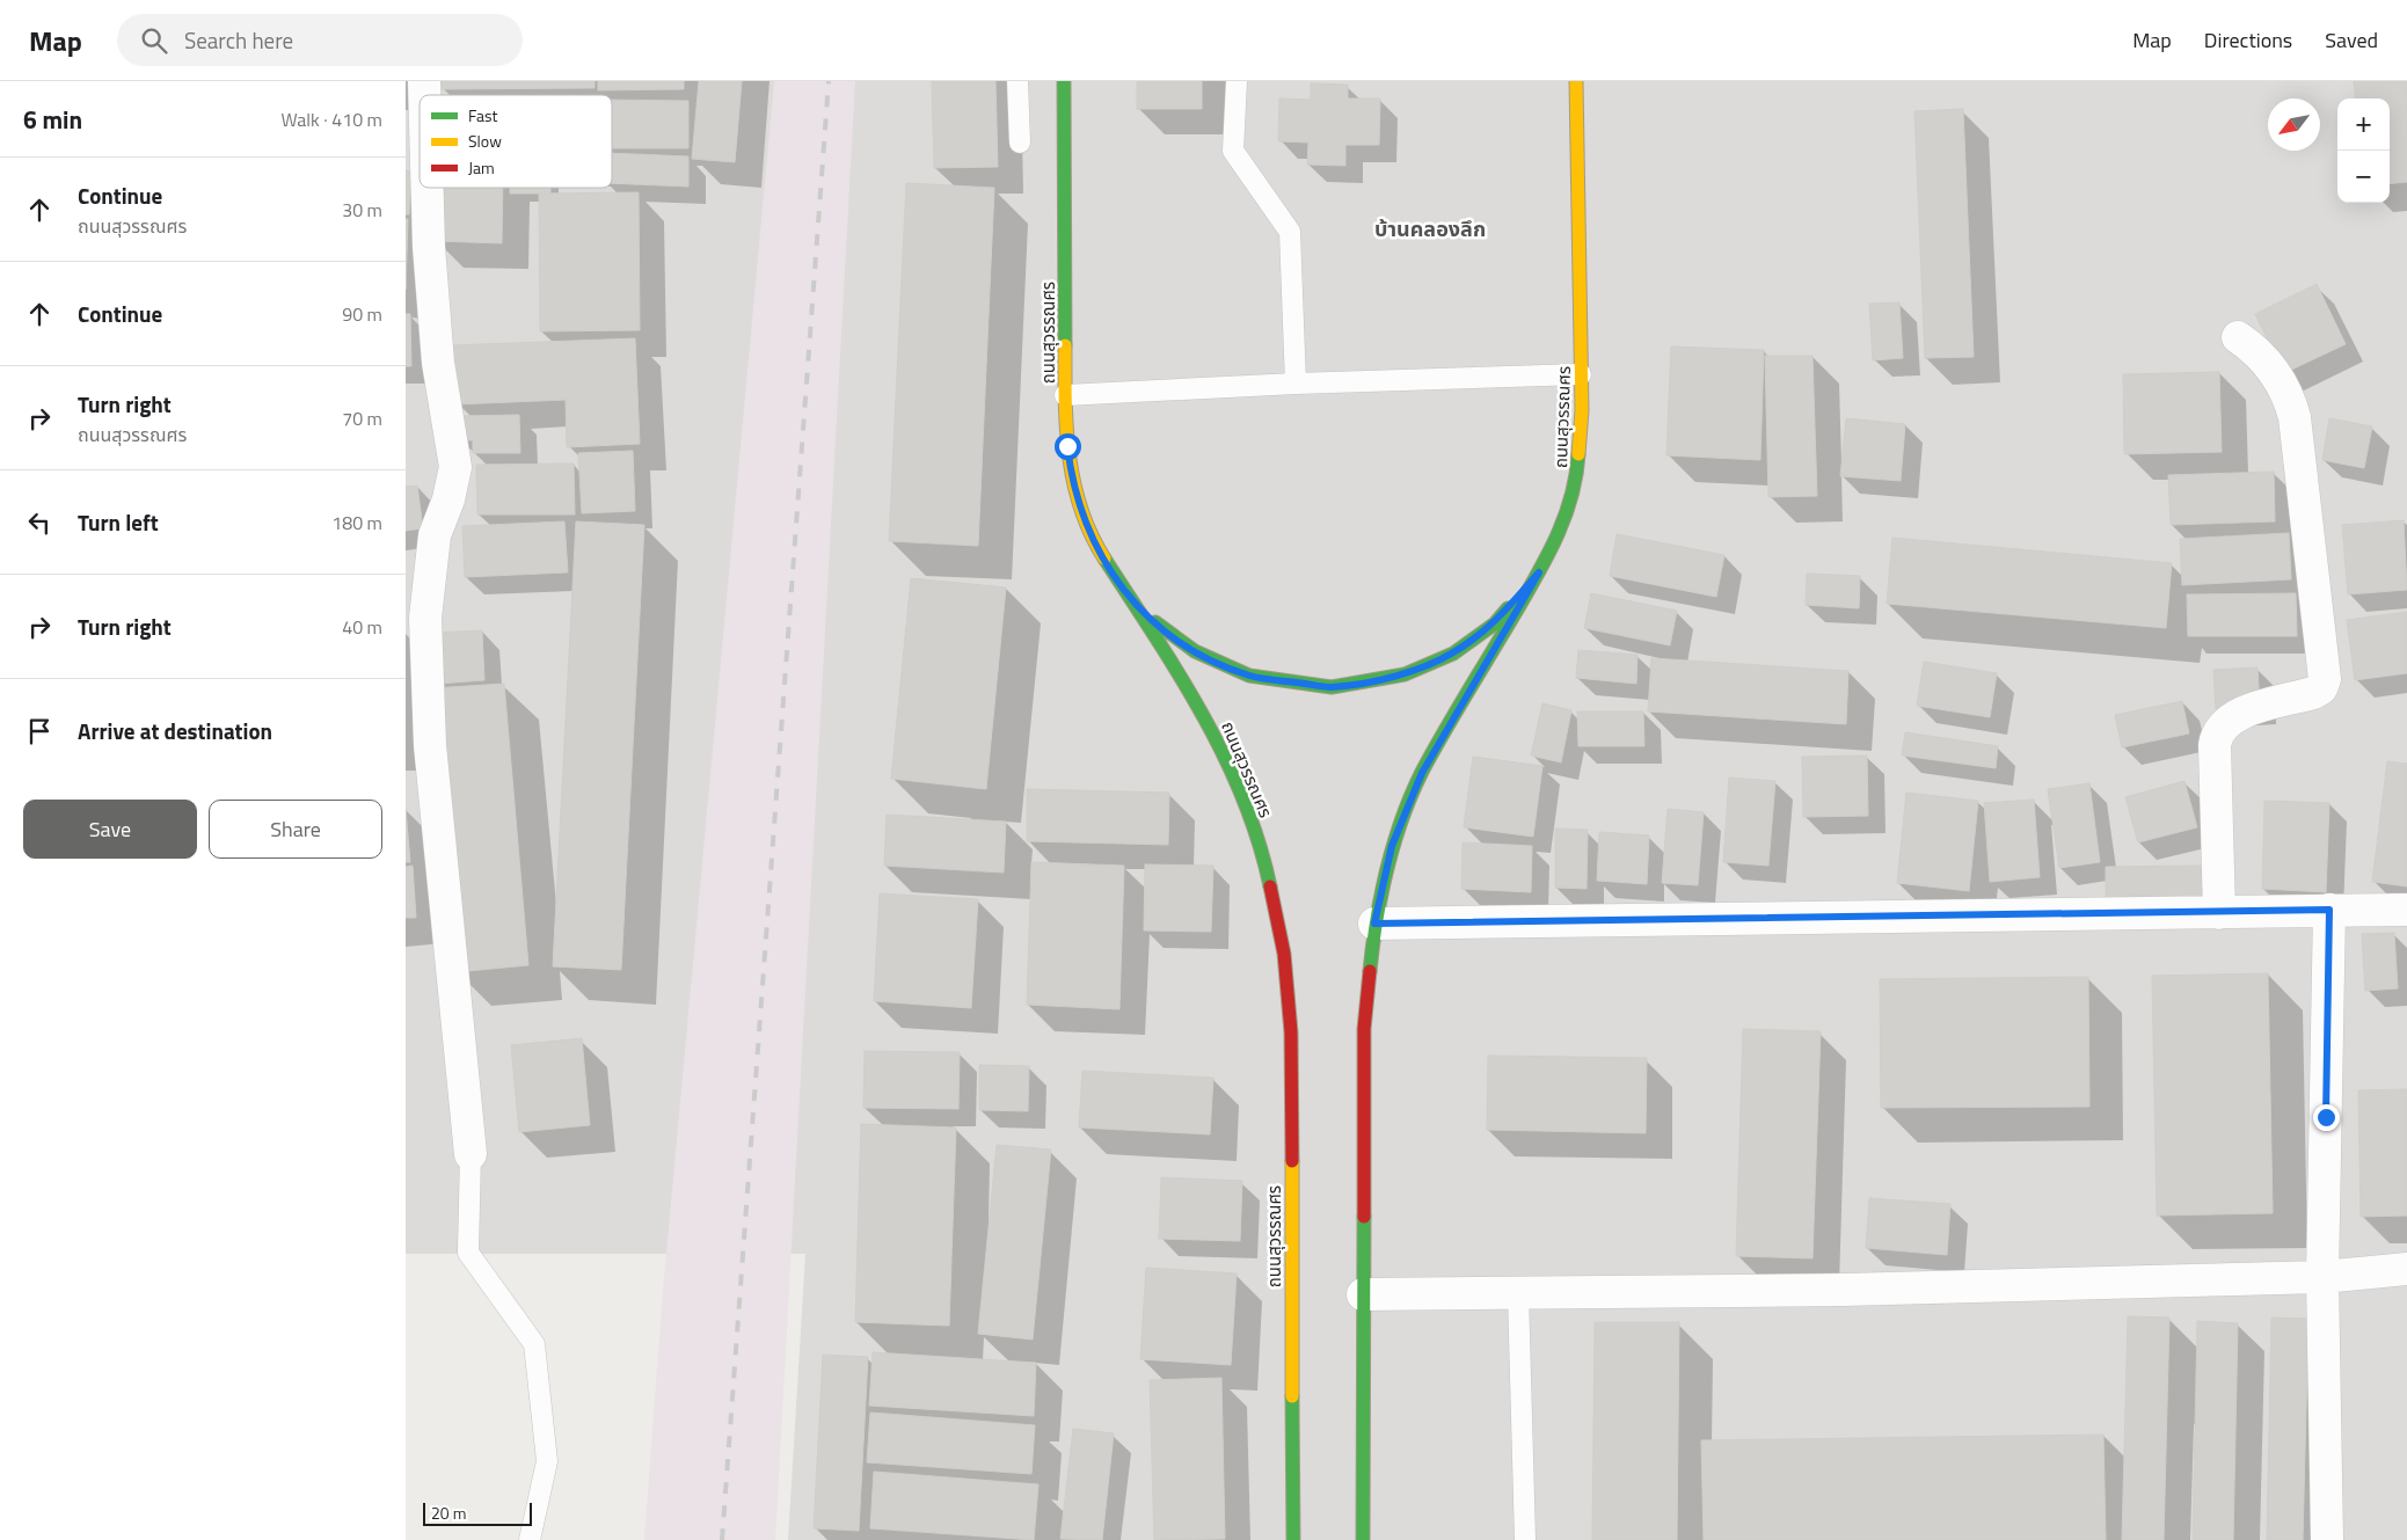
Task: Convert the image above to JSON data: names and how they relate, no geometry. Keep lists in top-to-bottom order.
{
  "streets": {
    "main road": ["ถนนสุวรรณศร"]
  },
  "districts": ["บ้านคลองลึก"],
  "legend": ["Fast", "Slow", "Jam"],
  "scale_bar": "20 m",
  "north": "bottom left",
  "page": {
    "header": "Map",
    "search": "Search here",
    "nav": ["Map", "Directions", "Saved"],
    "heading": ["6 min", "Walk · 410 m"],
    "map_buttons": ["+", "−"],
    "list": [
      ["Continue", "ถนนสุวรรณศร", "30 m"],
      ["Continue", "90 m"],
      ["Turn right", "ถนนสุวรรณศร", "70 m"],
      ["Turn left", "180 m"],
      ["Turn right", "40 m"],
      "Arrive at destination"
    ],
    "buttons": ["Save", "Share"],
    "scale": "20 m"
  }
}
